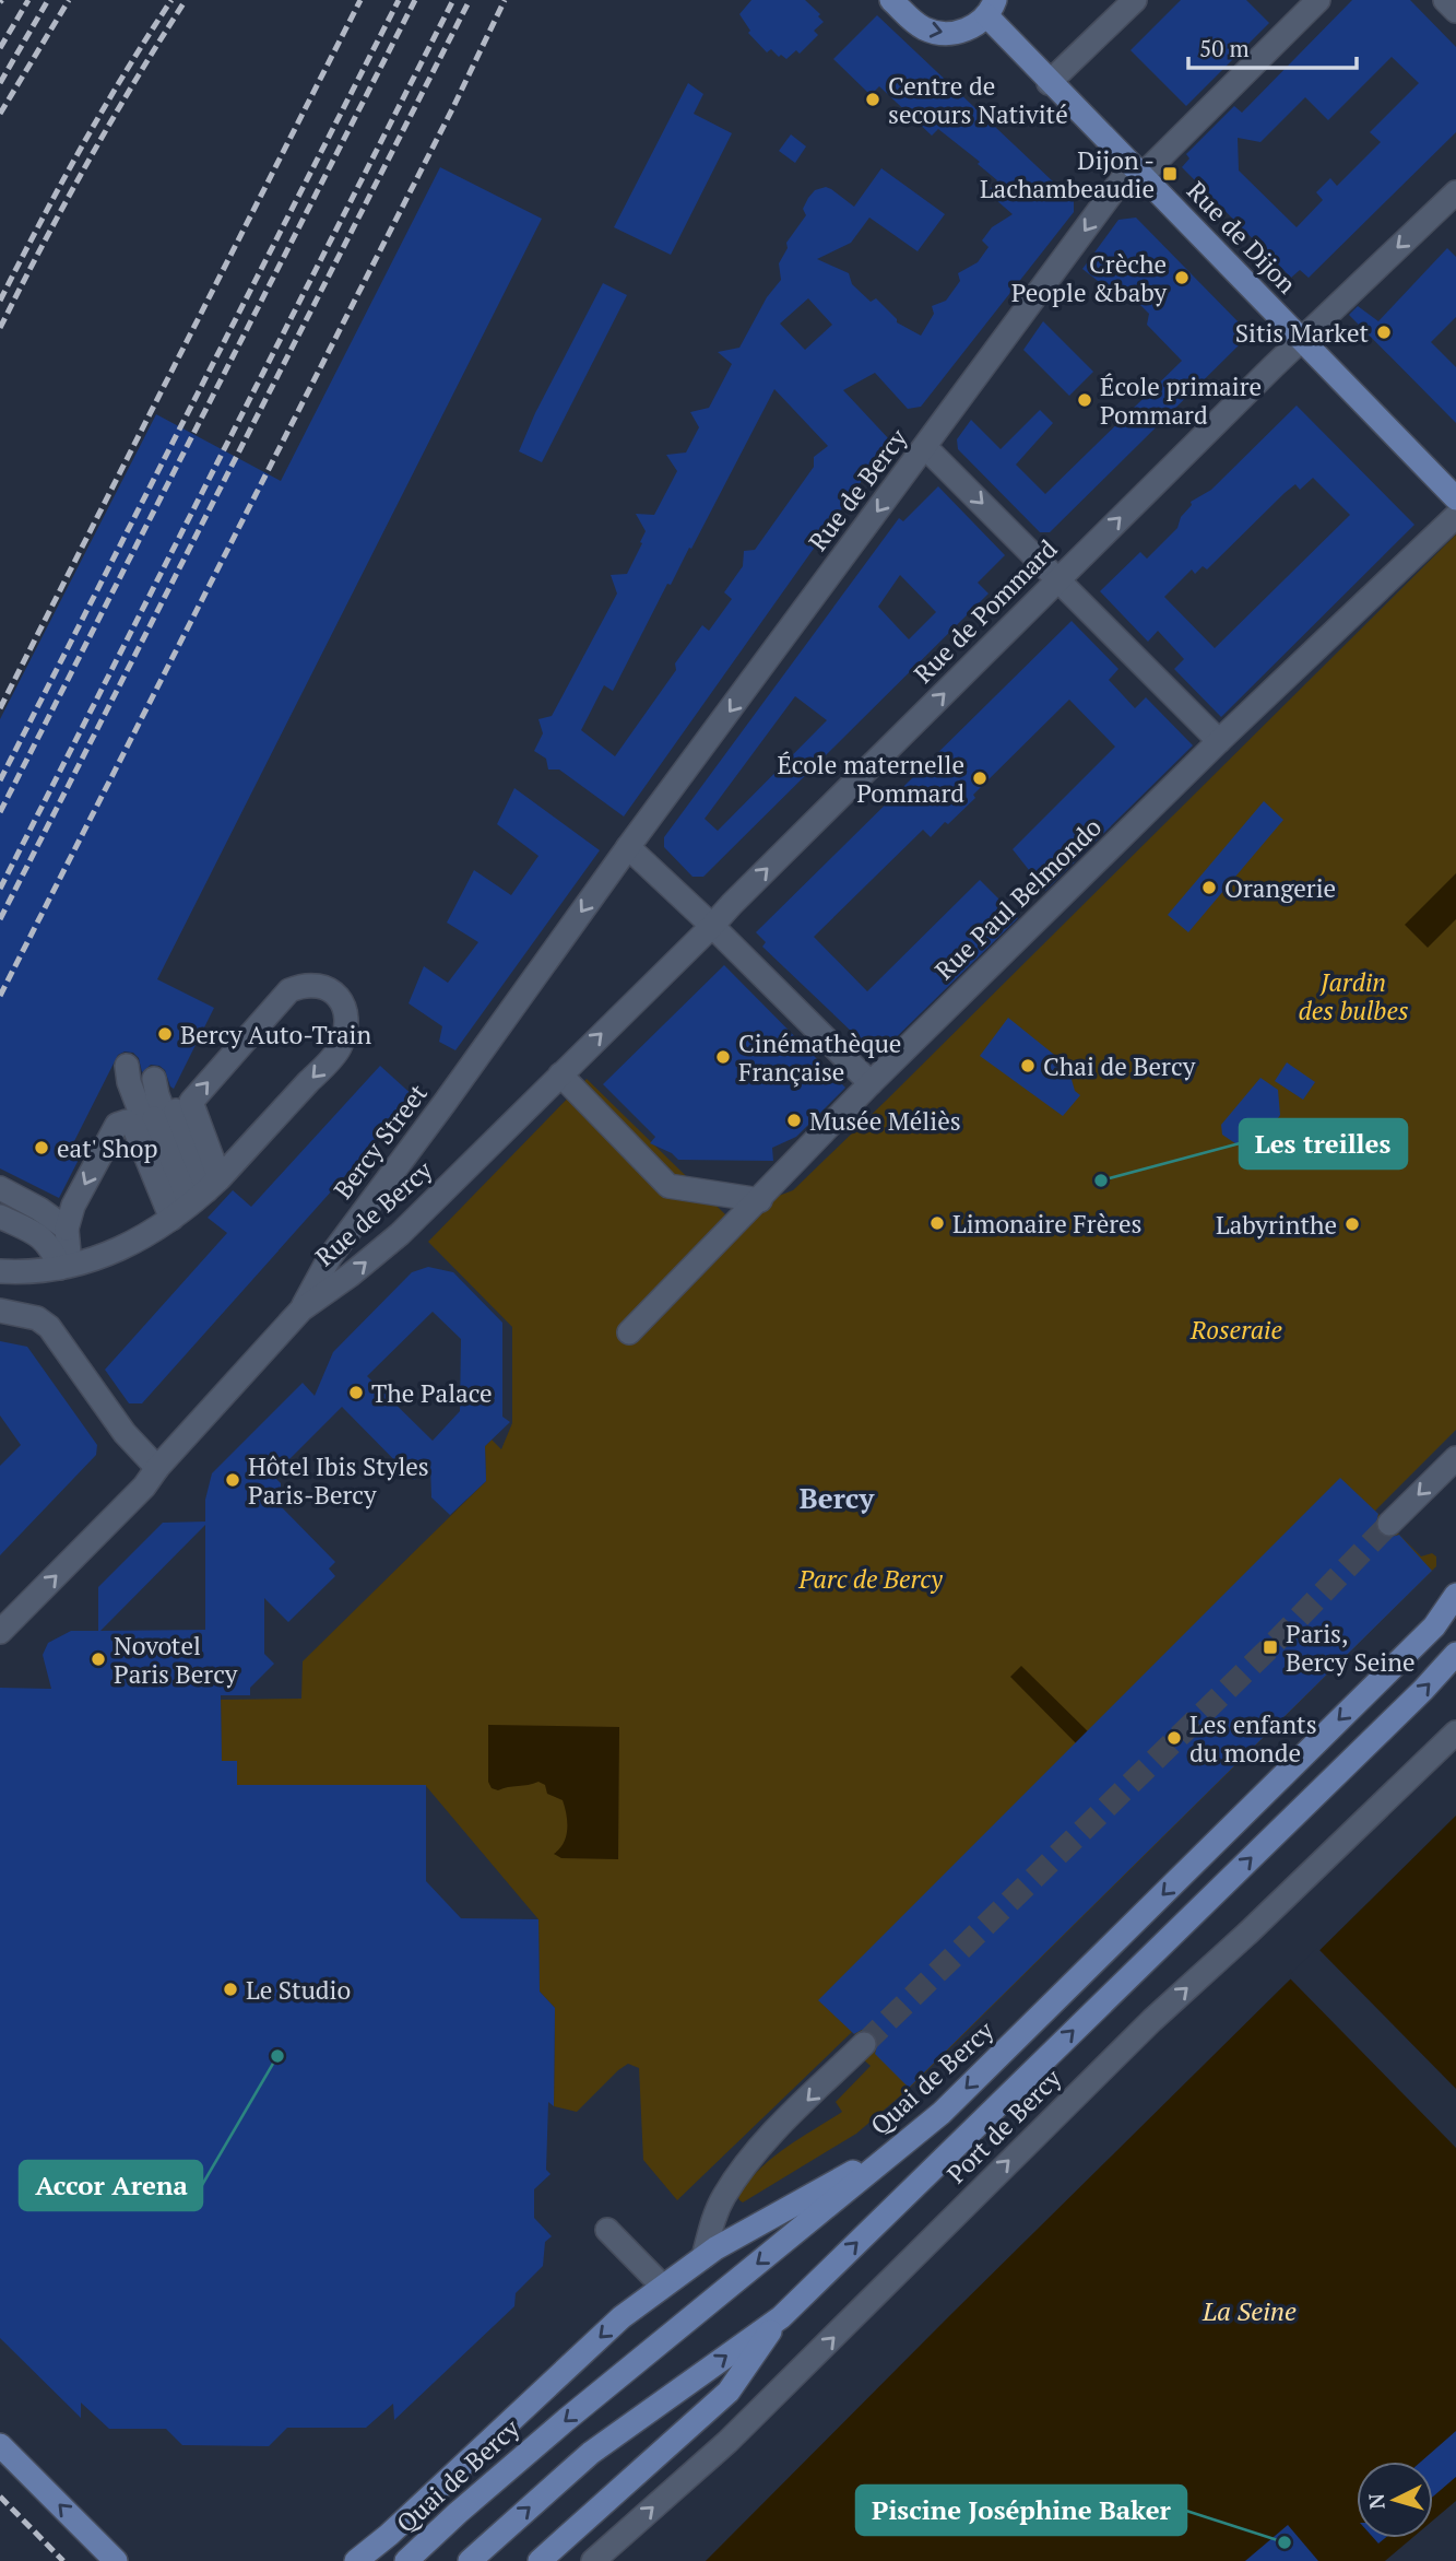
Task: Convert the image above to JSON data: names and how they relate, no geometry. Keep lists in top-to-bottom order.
{
  "streets": {
    "main road": ["Rue de Dijon", "Quai de Bercy"],
    "street": [
      "Rue de Bercy",
      "Rue de Pommard",
      "Rue Paul Belmondo",
      "Bercy Street",
      "Port de Bercy"
    ]
  },
  "crossings": [
    ["Rue de Dijon", "Rue de Bercy"],
    ["Rue de Dijon", "Rue de Pommard"],
    ["Rue de Bercy", "Rue de Pommard"],
    ["Rue de Bercy", "Bercy Street"]
  ],
  "one_way": ["Bercy Street", "Port de Bercy"],
  "districts": ["Bercy"],
  "water": ["La Seine"],
  "parks": ["Jardin des bulbes", "Roseraie", "Parc de Bercy"],
  "places": {
    "other": [
      "Centre de secours Nativité",
      "Crèche People &baby",
      "Sitis Market",
      "École primaire Pommard",
      "École maternelle Pommard",
      "Orangerie",
      "Bercy Auto-Train",
      "Cinémathèque Française",
      "Chai de Bercy",
      "Musée Méliès",
      "eat' Shop",
      "Les treilles",
      "Limonaire Frères",
      "Labyrinthe",
      "The Palace",
      "Hôtel Ibis Styles Paris-Bercy",
      "Novotel Paris Bercy",
      "Les enfants du monde",
      "Le Studio",
      "Accor Arena",
      "Piscine Joséphine Baker"
    ],
    "transit": ["Dijon - Lachambeaudie", "Paris, Bercy Seine"]
  },
  "scale_bar": "50 m",
  "north": "left"
}
